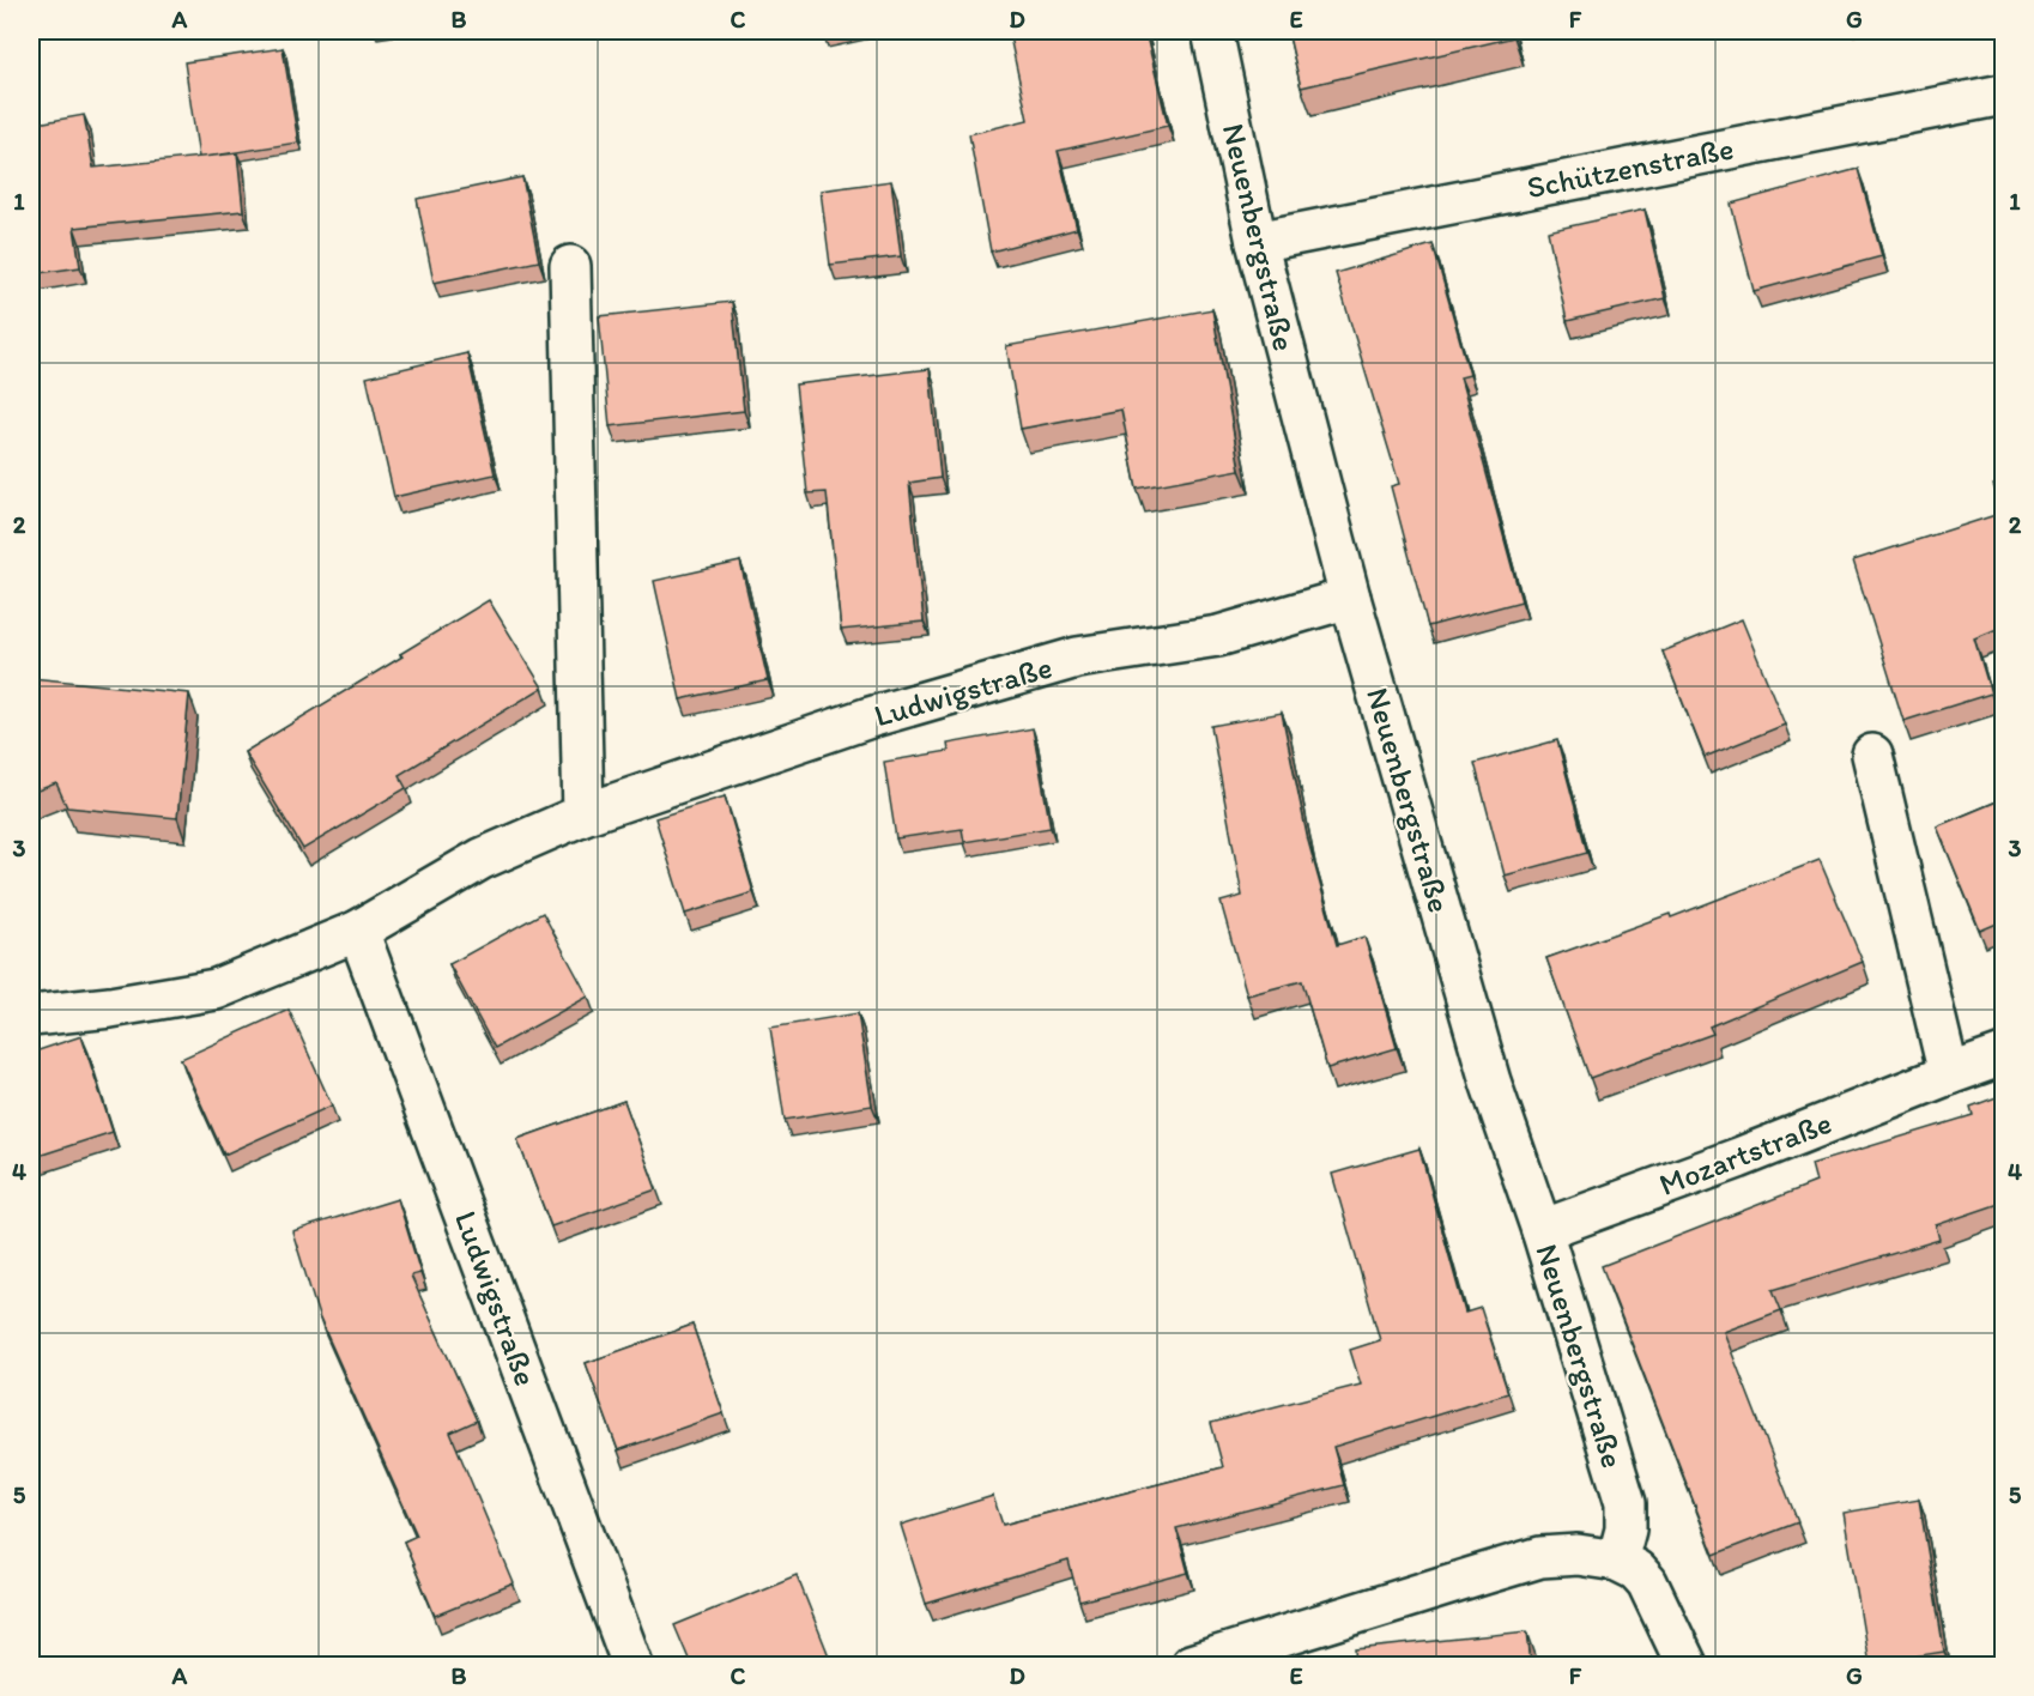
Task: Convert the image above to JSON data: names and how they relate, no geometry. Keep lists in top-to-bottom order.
{
  "streets": {
    "street": [
      "Schützenstraße",
      "Neuenbergstraße",
      "Ludwigstraße",
      "Mozartstraße"
    ]
  },
  "crossings": [
    ["Schützenstraße", "Neuenbergstraße"],
    ["Neuenbergstraße", "Ludwigstraße"],
    ["Neuenbergstraße", "Mozartstraße"]
  ],
  "grid": {
    "columns": [
      "A",
      "B",
      "C",
      "D",
      "E",
      "F",
      "G"
    ],
    "rows": [
      "1",
      "2",
      "3",
      "4",
      "5"
    ]
  }
}
